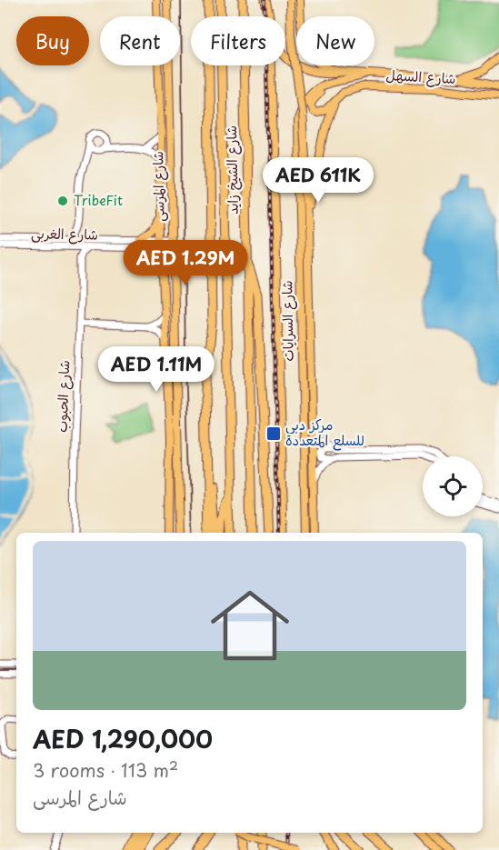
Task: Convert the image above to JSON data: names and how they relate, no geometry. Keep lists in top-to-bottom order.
{
  "streets": {
    "highway": ["شارع الشيخ زايد"],
    "main road": ["شارع السهل", "شارع المرسى", "شارع السرايات"],
    "street": ["شارع الغربى", "شارع الحبوب"]
  },
  "crossings": [
    ["شارع السهل", "شارع السرايات"],
    ["شارع المرسى", "شارع الغربى"],
    ["شارع المرسى", "شارع الحبوب"],
    ["شارع الغربى", "شارع الحبوب"]
  ],
  "places": {
    "other": ["TribeFit"],
    "transit": ["مركز دبي للسلع المتعددة"]
  },
  "page": {
    "chip": [
      "Buy",
      "Rent",
      "Filters",
      "New"
    ],
    "price": ["AED 611K", "AED 1.29M", "AED 1.11M"],
    "list": [
      {
        "name": "AED 1,290,000",
        "note": "3 rooms · 113 m² · شارع المرسى"
      }
    ]
  }
}
